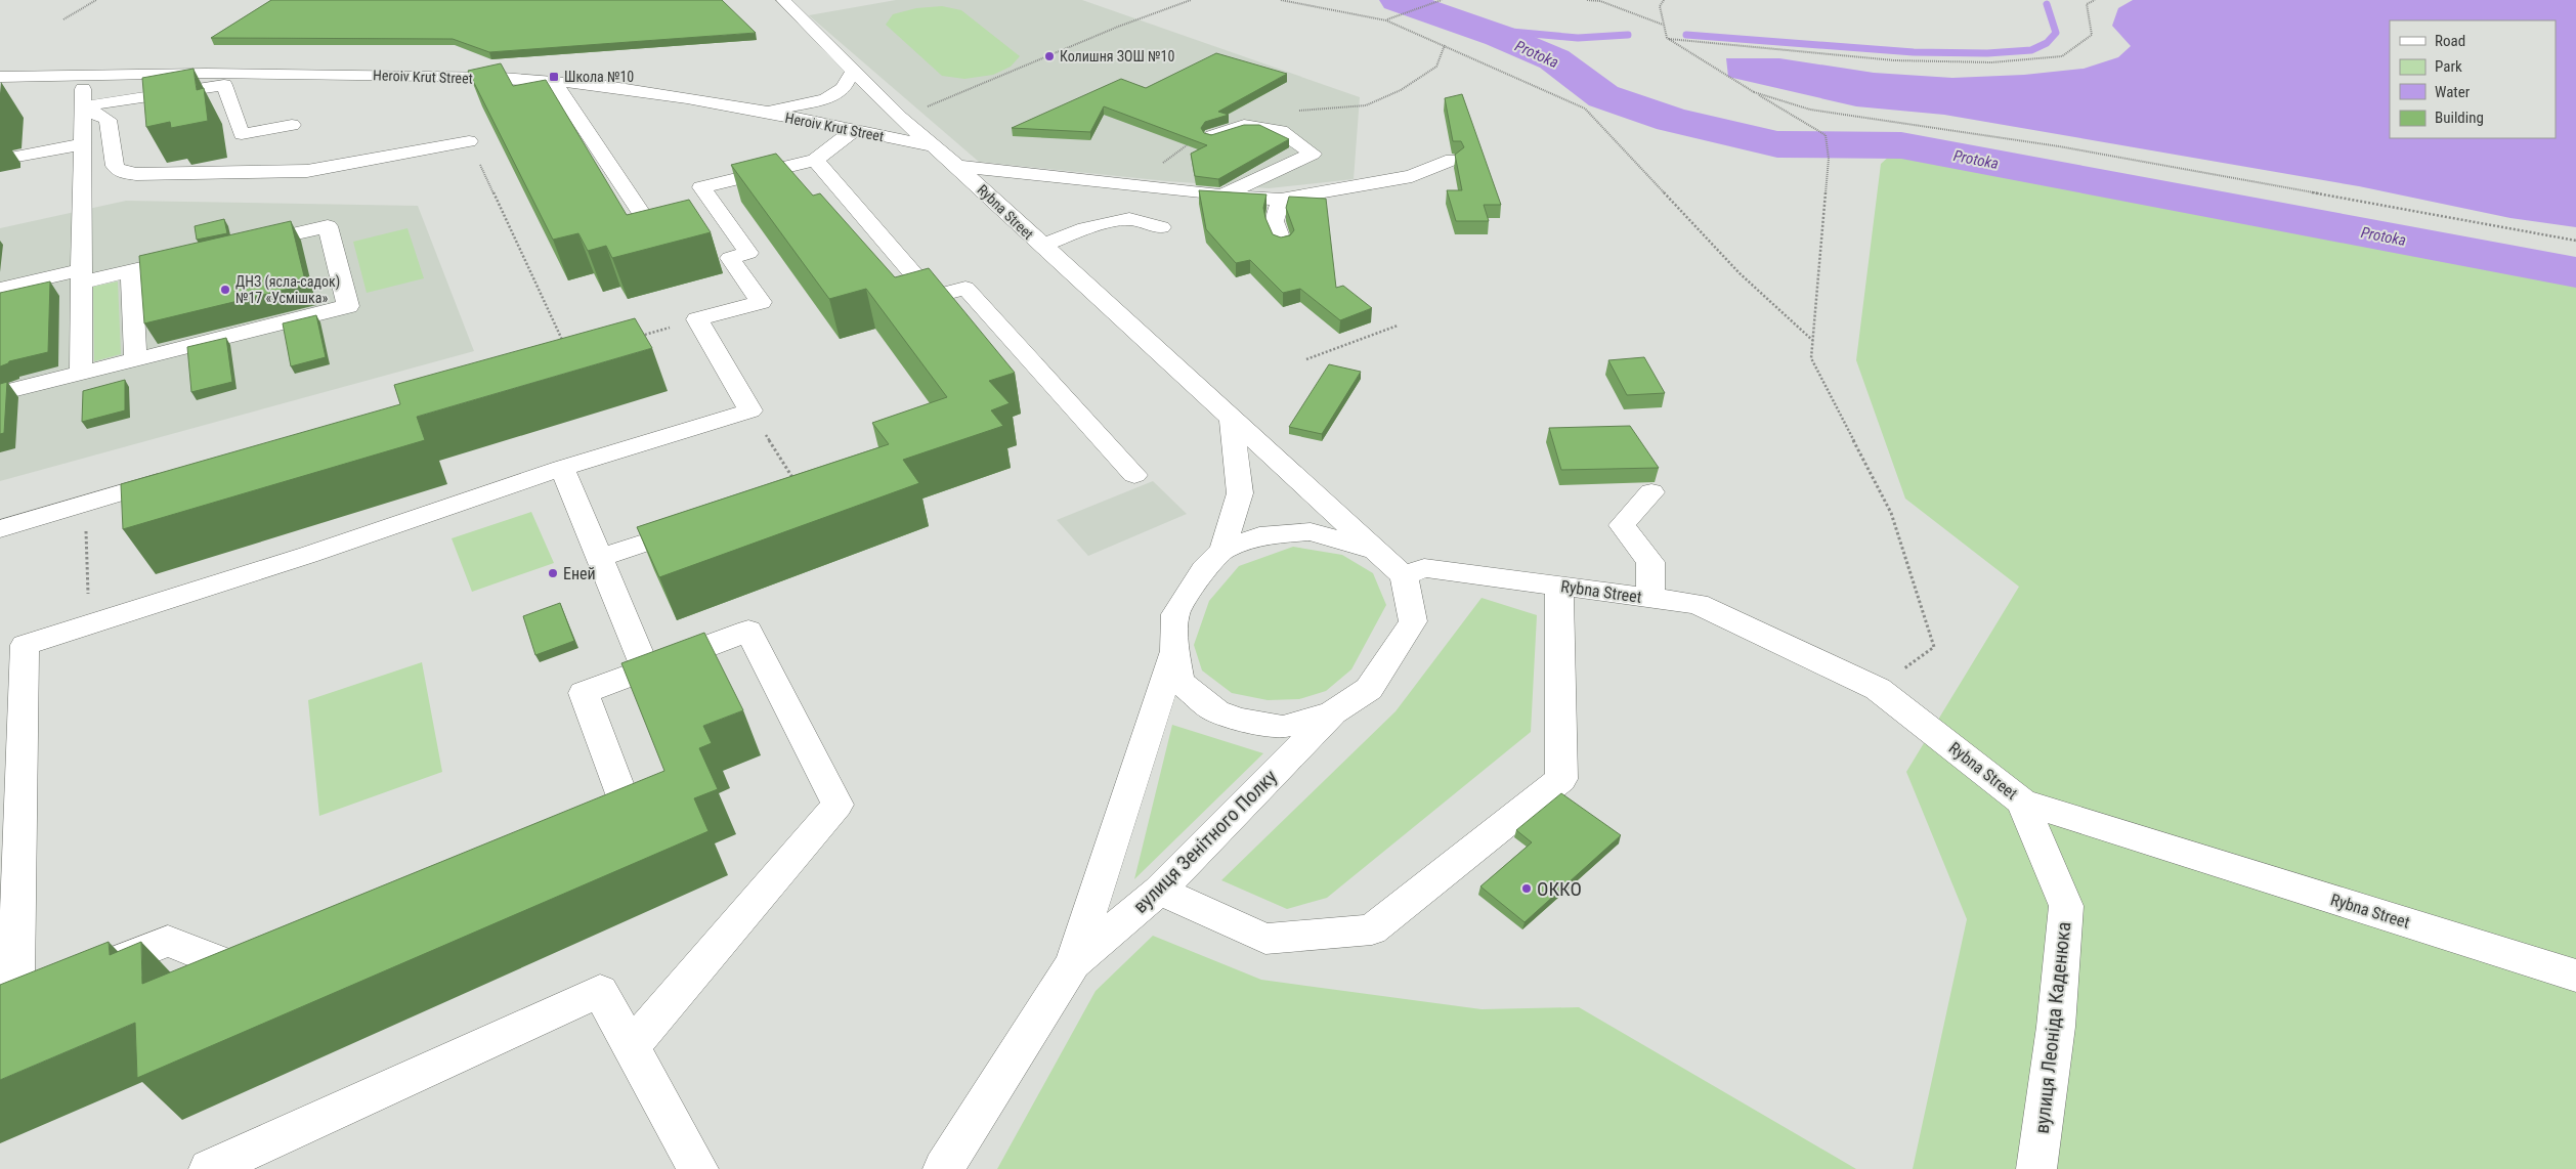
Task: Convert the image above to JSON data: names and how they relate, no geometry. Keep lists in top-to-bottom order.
{
  "streets": {
    "street": [
      "Heroiv Krut Street",
      "Rybna Street",
      "вулиця Зенітного Полку",
      "вулиця Леоніда Каденюка"
    ]
  },
  "crossings": [
    ["Heroiv Krut Street", "Rybna Street"],
    ["Rybna Street", "вулиця Леоніда Каденюка"]
  ],
  "water": ["Protoka"],
  "places": {
    "other": [
      "Колишня ЗОШ №10",
      "ДНЗ (ясла-садок) №17 «Усмішка»",
      "Еней",
      "ОККО"
    ],
    "transit": ["Школа №10"]
  },
  "legend": [
    "Road",
    "Park",
    "Water",
    "Building"
  ]
}
